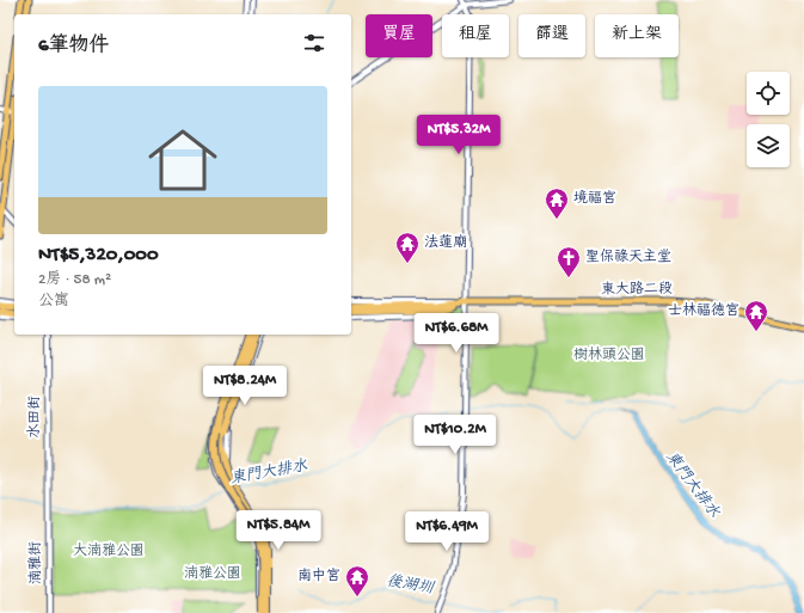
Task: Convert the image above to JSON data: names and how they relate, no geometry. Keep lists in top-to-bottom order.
{
  "streets": {
    "main road": ["東大路二段"],
    "street": ["水田街", "湳雅街"]
  },
  "crossings": [
    ["水田街", "湳雅街"]
  ],
  "water": ["東門大排水", "後湖圳"],
  "parks": ["樹林頭公園", "大湳雅公園", "湳雅公園"],
  "places": {
    "temple": [
      "境福宮",
      "法蓮廟",
      "士林福德宮",
      "南中宮"
    ],
    "church": ["聖保祿天主堂"]
  },
  "page": {
    "chip": [
      "買屋",
      "租屋",
      "篩選",
      "新上架"
    ],
    "heading": "6筆物件",
    "list": [
      {
        "name": "NT$5,320,000",
        "note": "2房 · 58 m² · 公寓"
      }
    ],
    "price": [
      "NT$5.32M",
      "NT$6.68M",
      "NT$8.24M",
      "NT$10.2M",
      "NT$5.84M",
      "NT$6.49M"
    ]
  }
}
